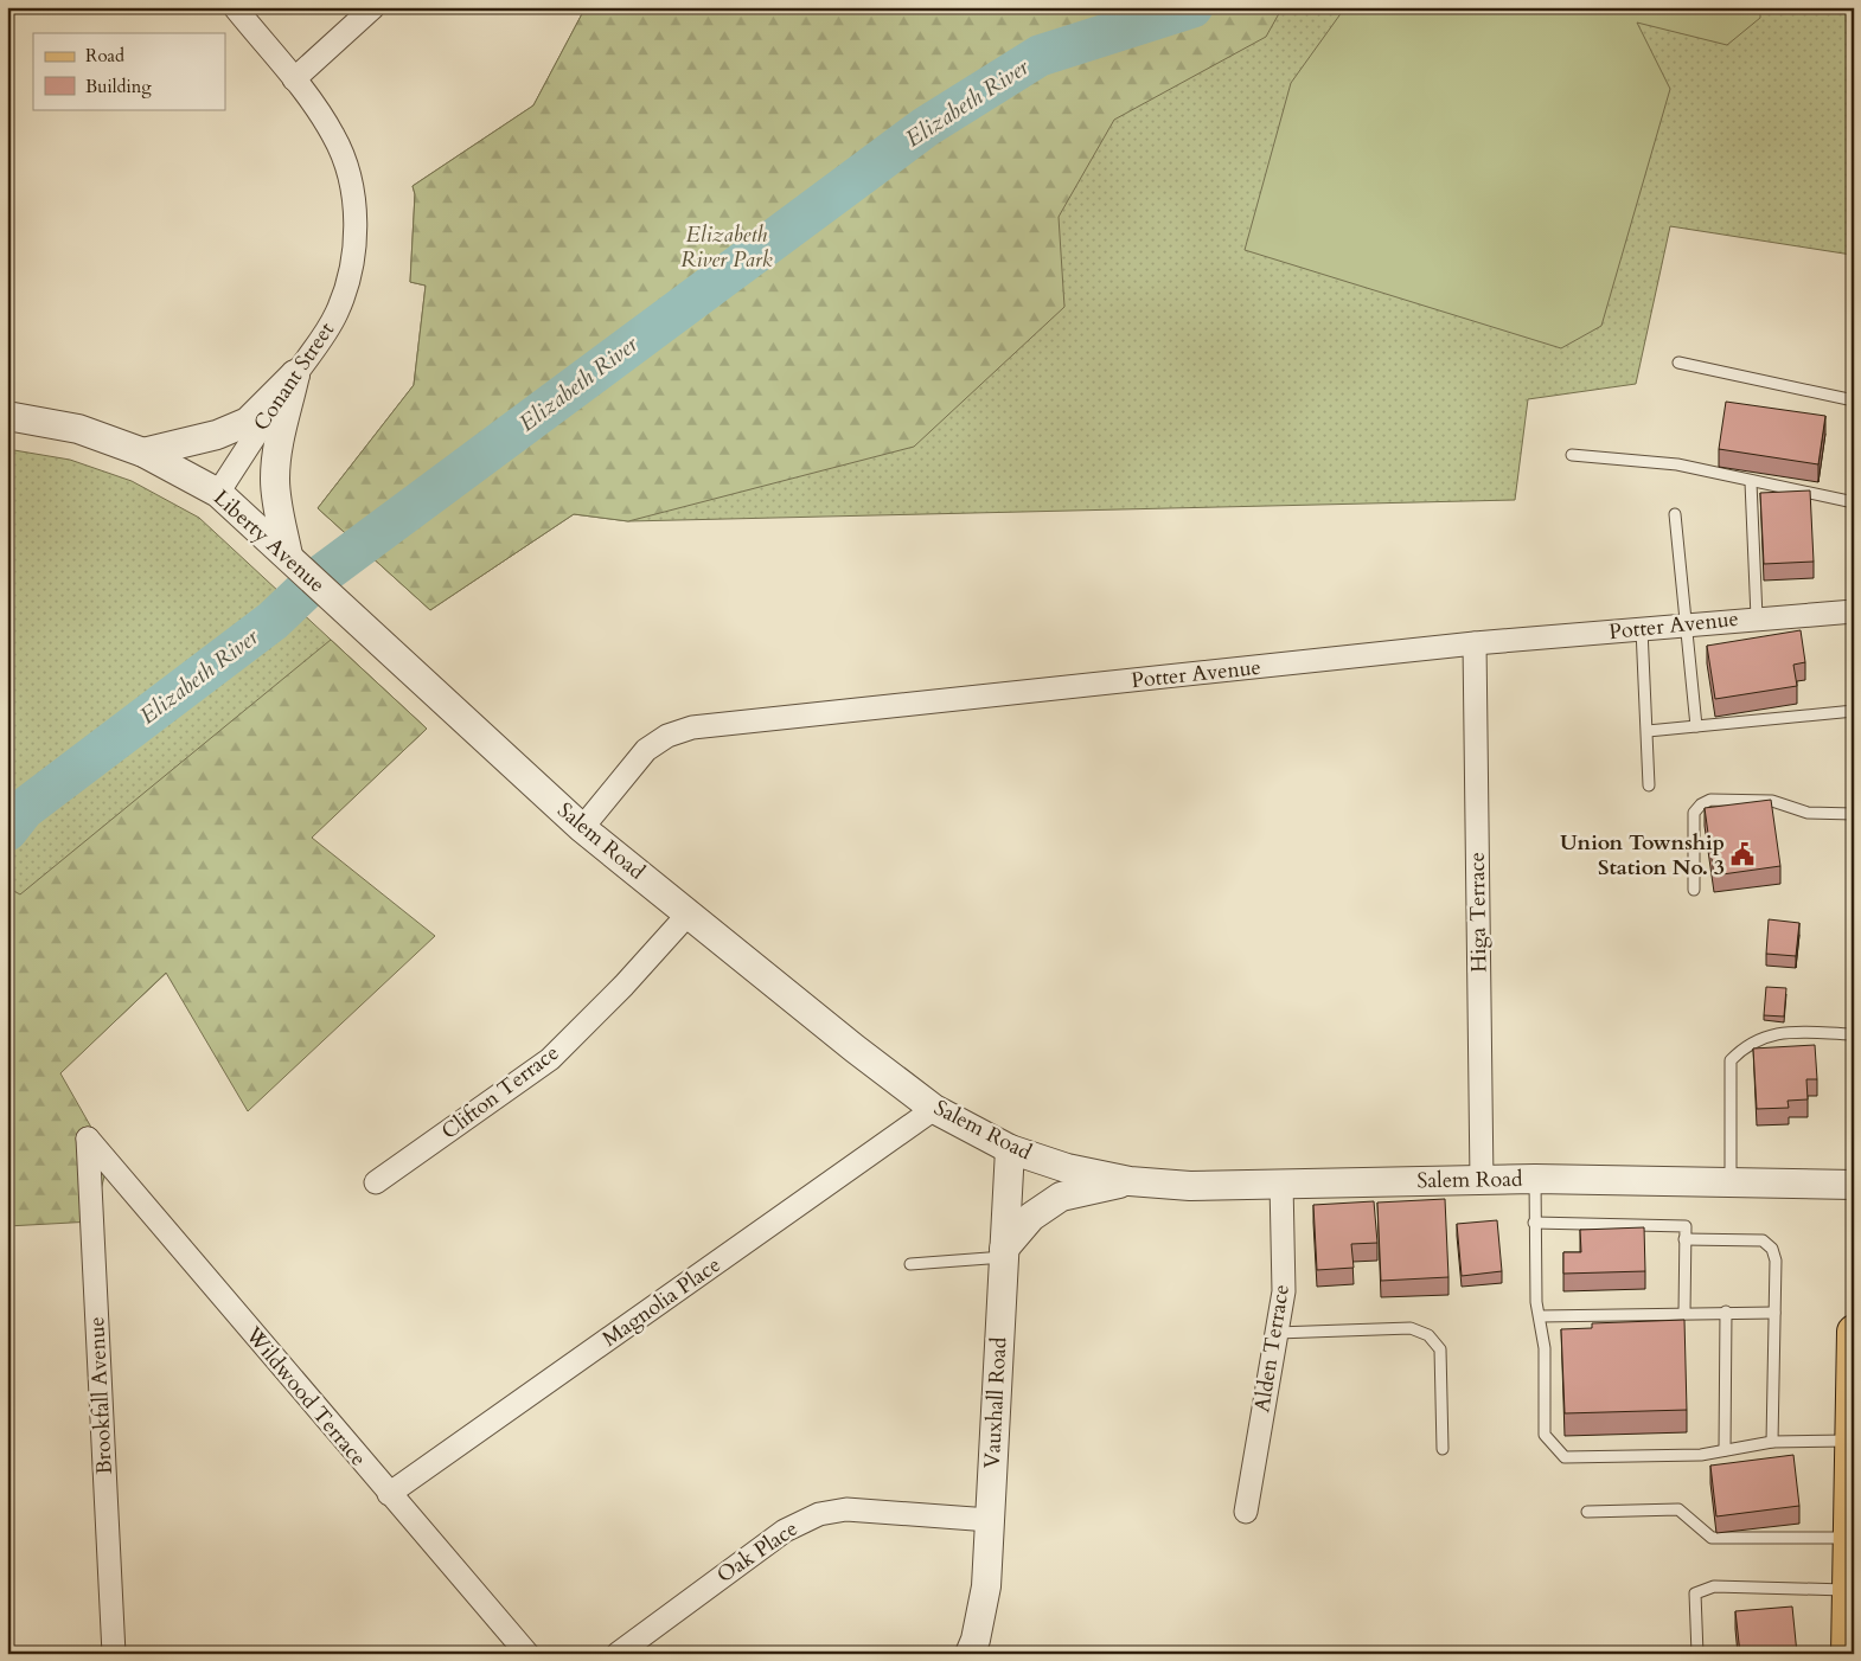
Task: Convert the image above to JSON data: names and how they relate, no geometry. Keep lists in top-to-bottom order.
{
  "streets": {
    "street": [
      "Conant Street",
      "Liberty Avenue",
      "Potter Avenue",
      "Salem Road",
      "Higa Terrace",
      "Clifton Terrace",
      "Magnolia Place",
      "Alden Terrace",
      "Brookfall Avenue",
      "Wildwood Terrace",
      "Vauxhall Road",
      "Oak Place"
    ]
  },
  "crossings": [
    ["Conant Street", "Liberty Avenue"],
    ["Liberty Avenue", "Salem Road"],
    ["Potter Avenue", "Salem Road"],
    ["Potter Avenue", "Higa Terrace"],
    ["Salem Road", "Higa Terrace"],
    ["Salem Road", "Clifton Terrace"],
    ["Salem Road", "Magnolia Place"],
    ["Salem Road", "Alden Terrace"],
    ["Salem Road", "Vauxhall Road"],
    ["Magnolia Place", "Wildwood Terrace"],
    ["Brookfall Avenue", "Wildwood Terrace"],
    ["Vauxhall Road", "Oak Place"]
  ],
  "water": ["Elizabeth River"],
  "parks": ["Elizabeth River Park"],
  "places": {
    "public building": ["Union Township Station No. 3"]
  },
  "legend": ["Road", "Building"]
}
